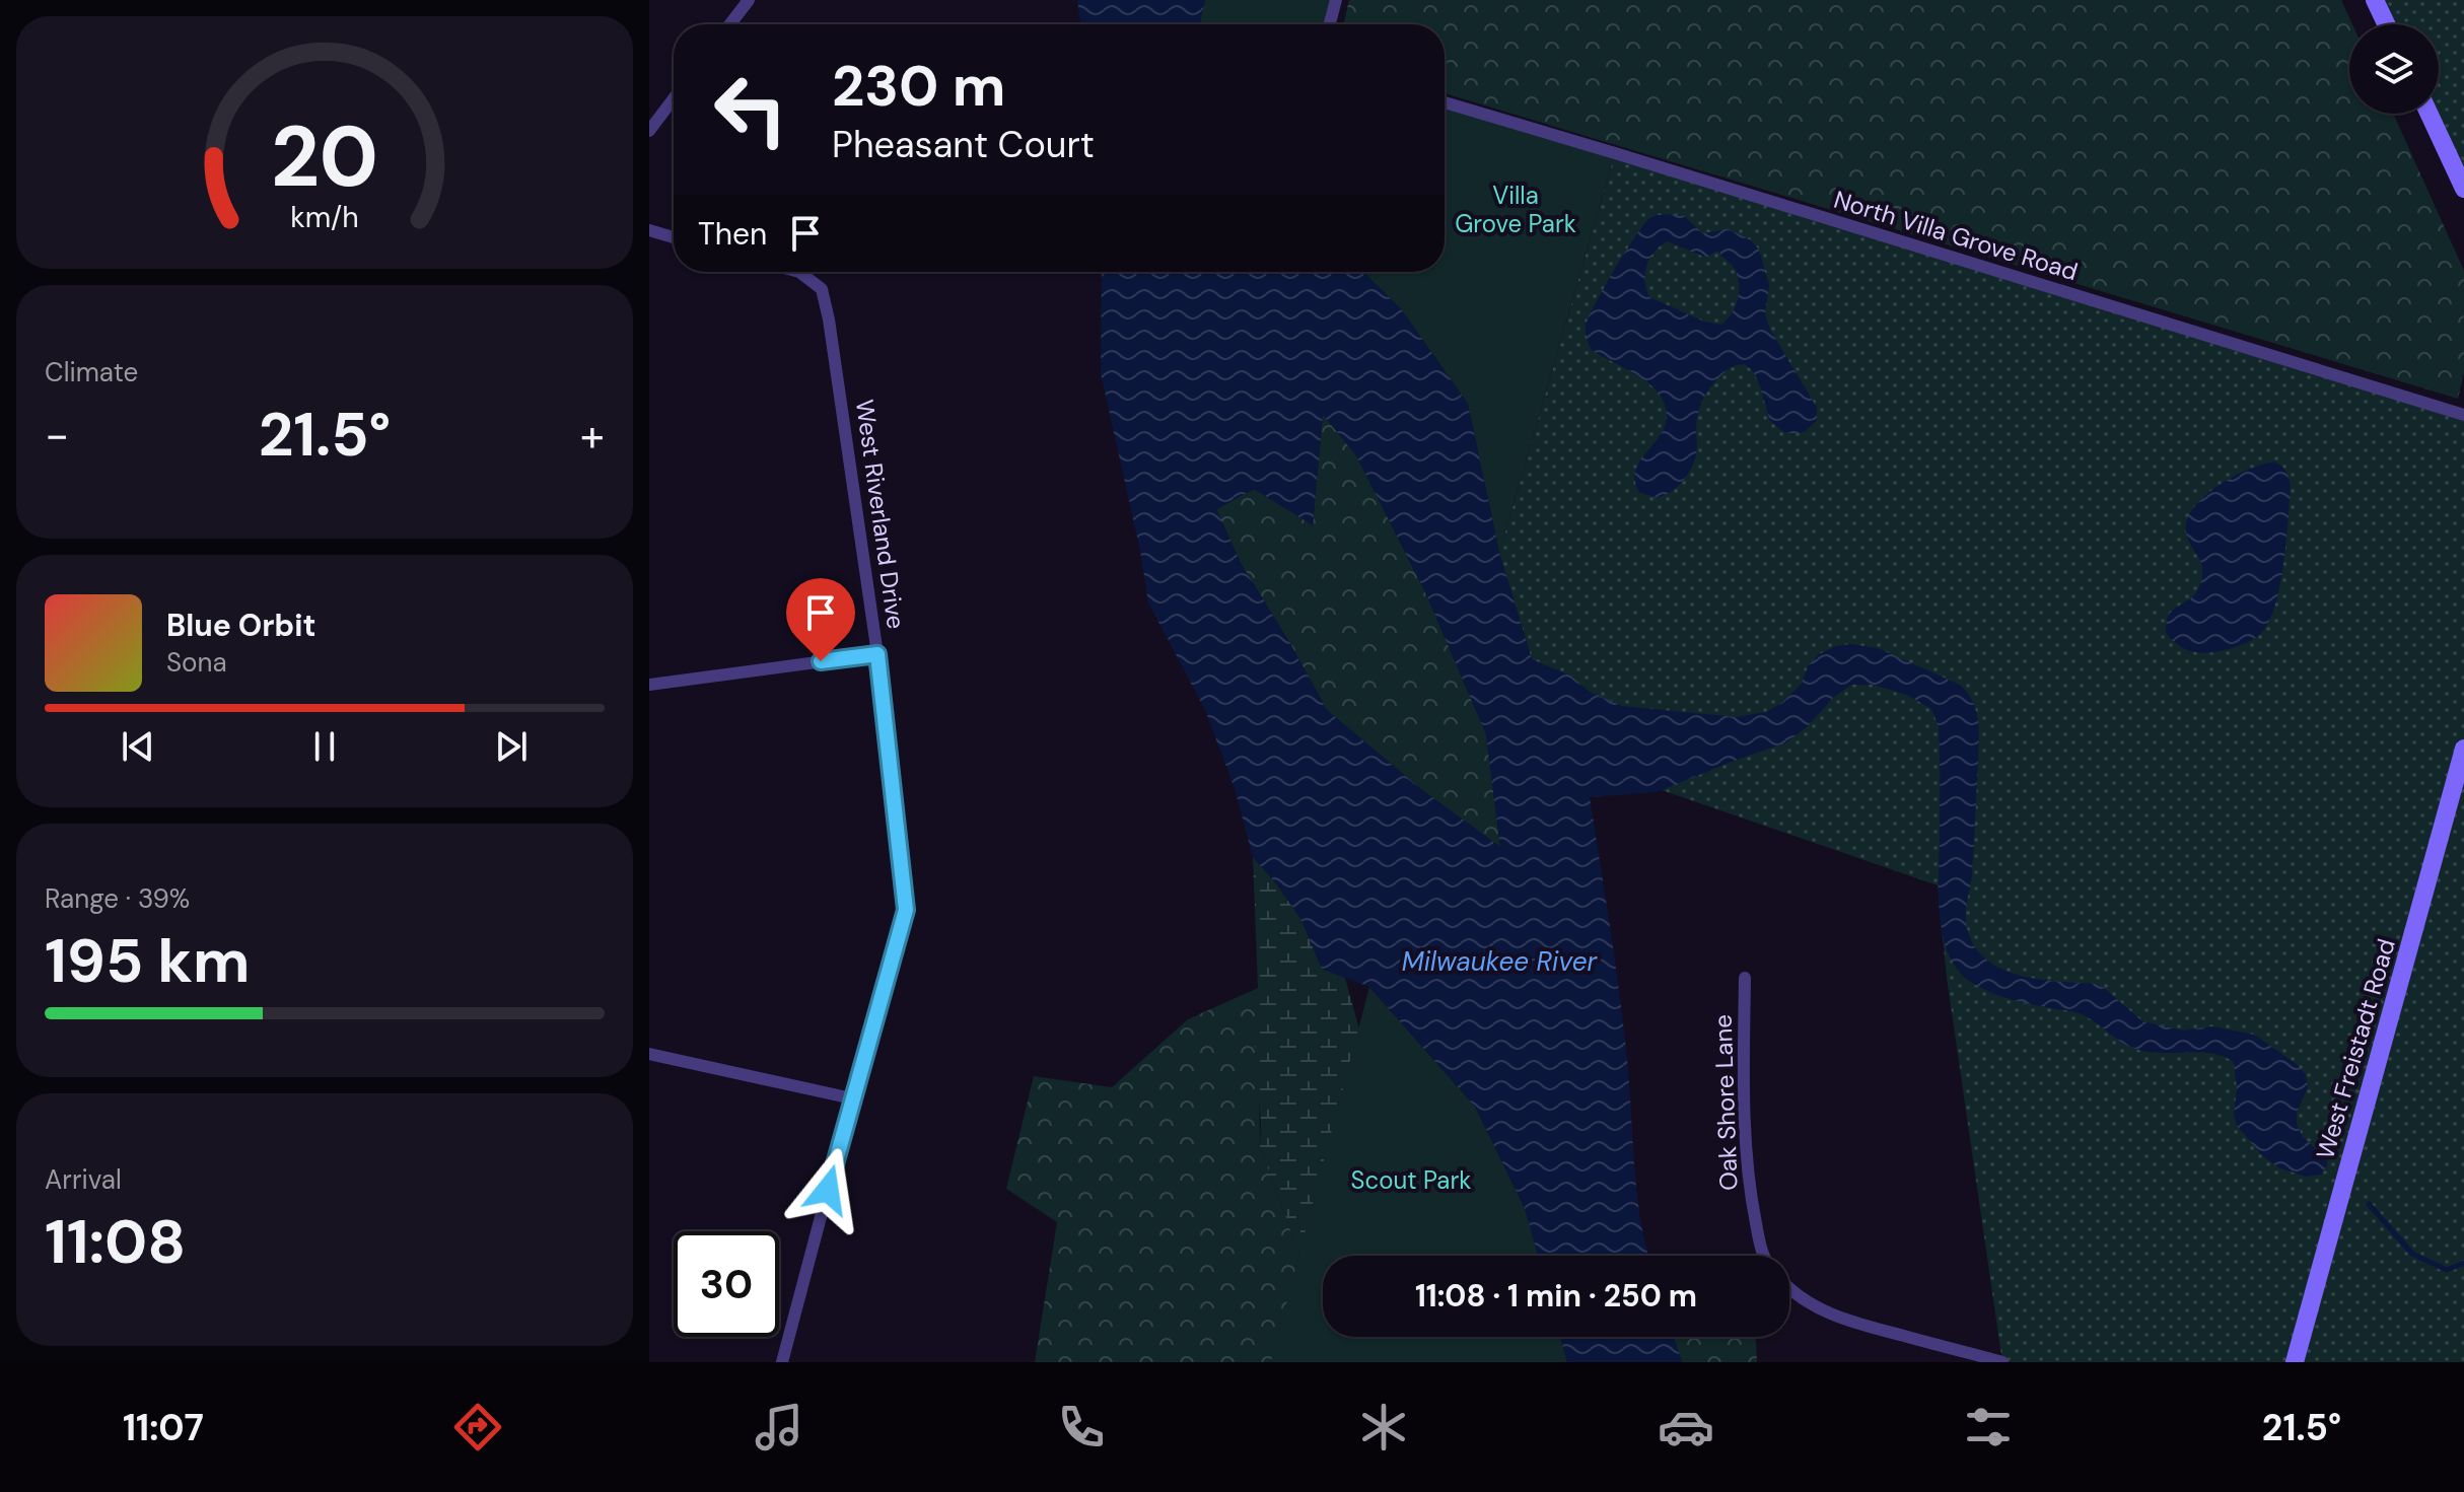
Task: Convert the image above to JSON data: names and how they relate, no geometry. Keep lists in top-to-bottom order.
{
  "streets": {
    "street": [
      "North Villa Grove Road",
      "West Riverland Drive",
      "West Freistadt Road",
      "Oak Shore Lane"
    ]
  },
  "water": ["Milwaukee River"],
  "parks": ["Villa Grove Park", "Scout Park"],
  "page": {
    "turn": ["230 m", "Pheasant Court"],
    "then": "Then",
    "tile": [
      "Climate",
      ["Range · 39%", "195 km"],
      ["Arrival", "11:08"]
    ],
    "heat": ["−", "21.5°", "+"],
    "song": ["Blue Orbit", "Sona"],
    "limit": "30",
    "trip": "11:08 · 1 min · 250 m",
    "tabs": ["11:07", "21.5°"],
    "gauge": ["20", "km/h"]
  }
}
